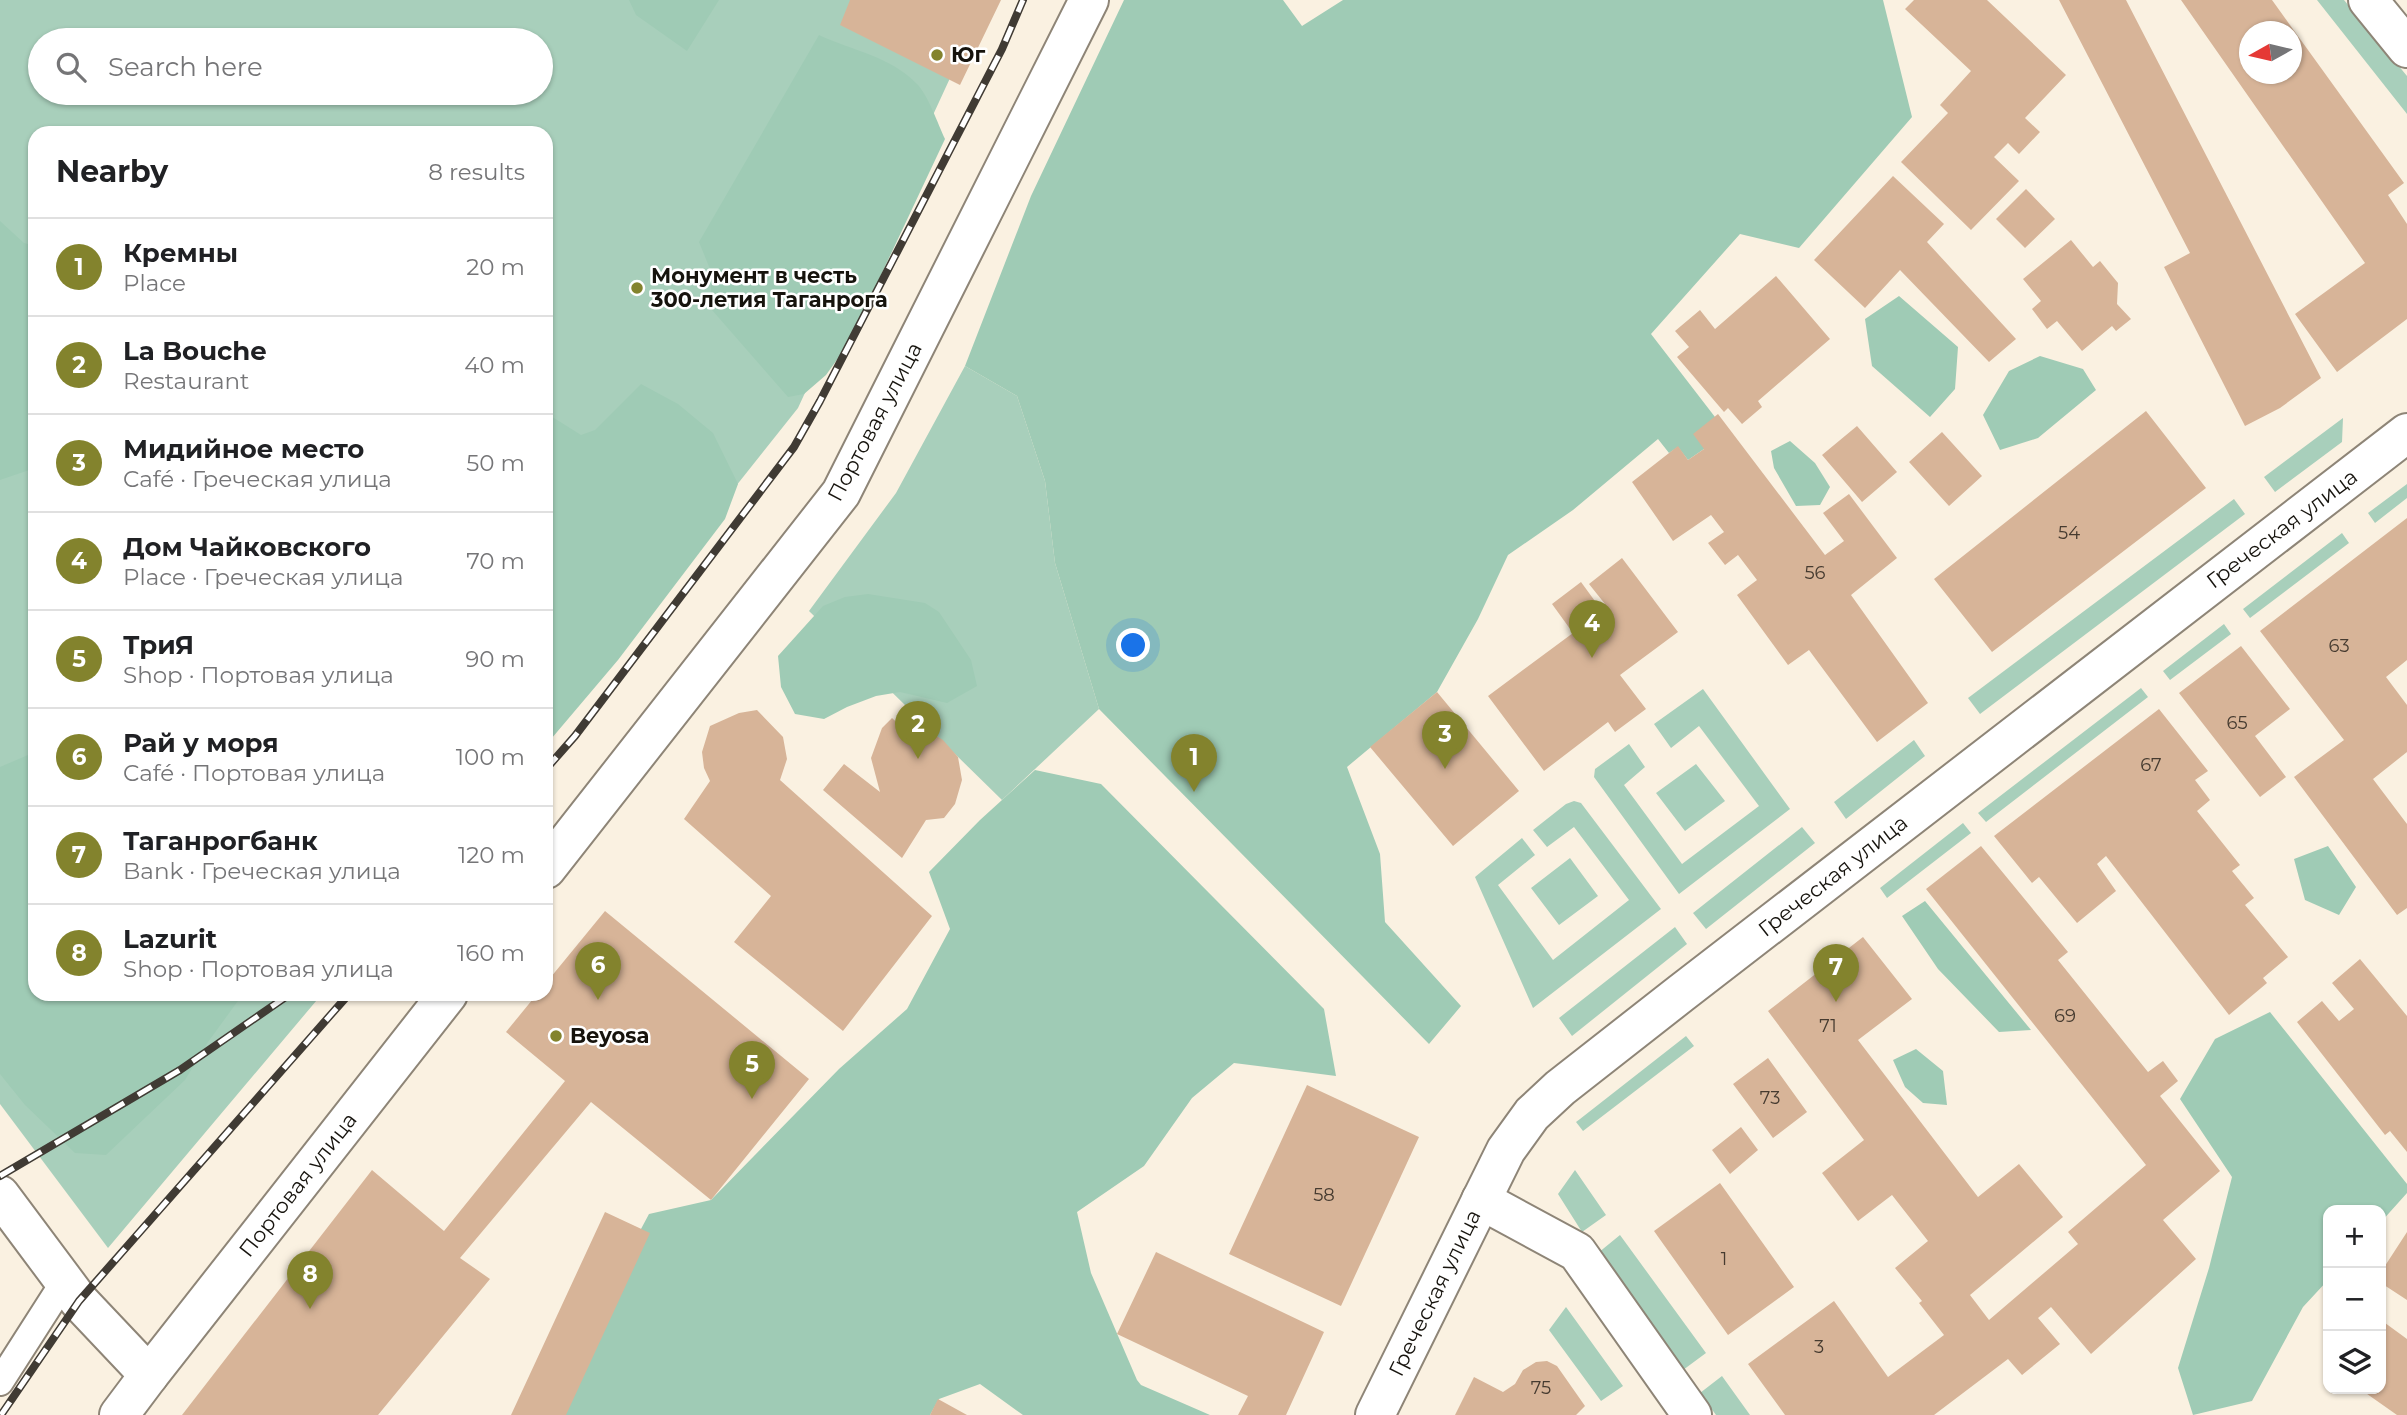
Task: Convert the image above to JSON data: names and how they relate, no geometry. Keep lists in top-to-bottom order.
{
  "streets": {
    "street": ["Портовая улица", "Греческая улица"]
  },
  "places": ["Юг", "Монумент в честь 300-летия Таганрога", "Beyosa"],
  "house_numbers": [
    "54",
    "56",
    "63",
    "65",
    "67",
    "69",
    "71",
    "73",
    "58",
    "1",
    "3",
    "75"
  ],
  "north": "left",
  "page": {
    "search": "Search here",
    "heading": ["Nearby", "8 results"],
    "list": [
      {
        "mark": "1",
        "name": "Кремны",
        "note": "Place",
        "value": "20 m"
      },
      {
        "mark": "2",
        "name": "La Bouche",
        "note": "Restaurant",
        "value": "40 m"
      },
      {
        "mark": "3",
        "name": "Мидийное место",
        "note": "Café · Греческая улица",
        "value": "50 m"
      },
      {
        "mark": "4",
        "name": "Дом Чайковского",
        "note": "Place · Греческая улица",
        "value": "70 m"
      },
      {
        "mark": "5",
        "name": "ТриЯ",
        "note": "Shop · Портовая улица",
        "value": "90 m"
      },
      {
        "mark": "6",
        "name": "Рай у моря",
        "note": "Café · Портовая улица",
        "value": "100 m"
      },
      {
        "mark": "7",
        "name": "Таганрогбанк",
        "note": "Bank · Греческая улица",
        "value": "120 m"
      },
      {
        "mark": "8",
        "name": "Lazurit",
        "note": "Shop · Портовая улица",
        "value": "160 m"
      }
    ],
    "pins": [
      "4",
      "2",
      "3",
      "1",
      "6",
      "7",
      "5",
      "8"
    ],
    "map_buttons": ["+", "−"]
  }
}
